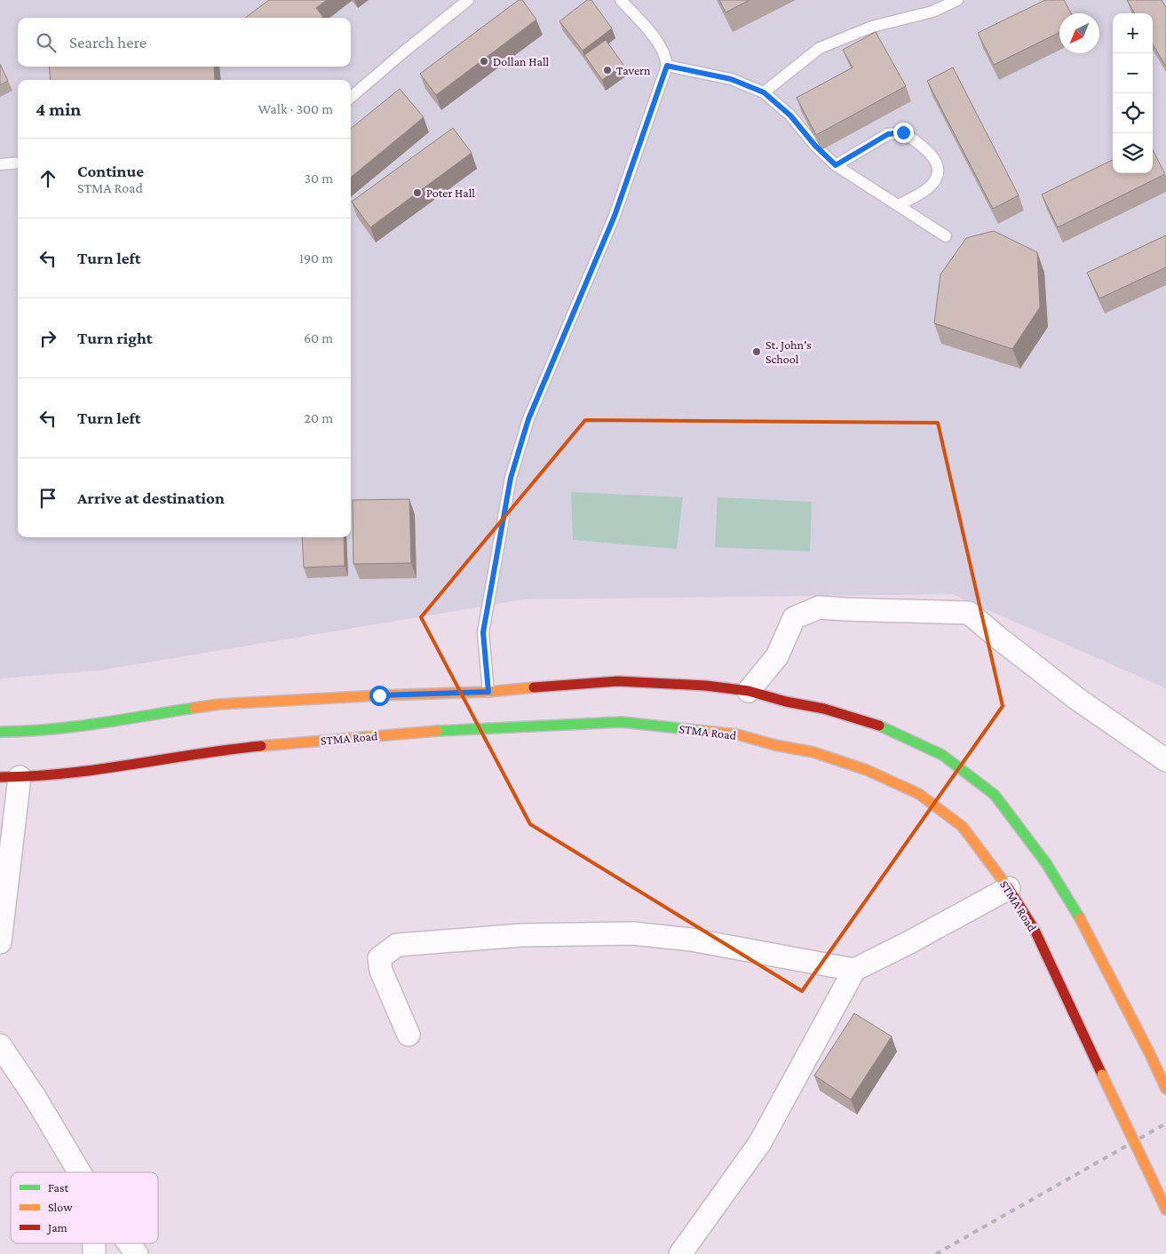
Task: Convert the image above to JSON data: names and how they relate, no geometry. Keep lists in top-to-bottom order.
{
  "streets": {
    "main road": ["STMA Road"]
  },
  "places": [
    "Dollan Hall",
    "Tavern",
    "Poter Hall",
    "St. John's School"
  ],
  "legend": ["Fast", "Slow", "Jam"],
  "north": "bottom left",
  "page": {
    "map_buttons": ["+", "−"],
    "search": "Search here",
    "heading": ["4 min", "Walk · 300 m"],
    "list": [
      ["Continue", "STMA Road", "30 m"],
      ["Turn left", "190 m"],
      ["Turn right", "60 m"],
      ["Turn left", "20 m"],
      "Arrive at destination"
    ]
  }
}
